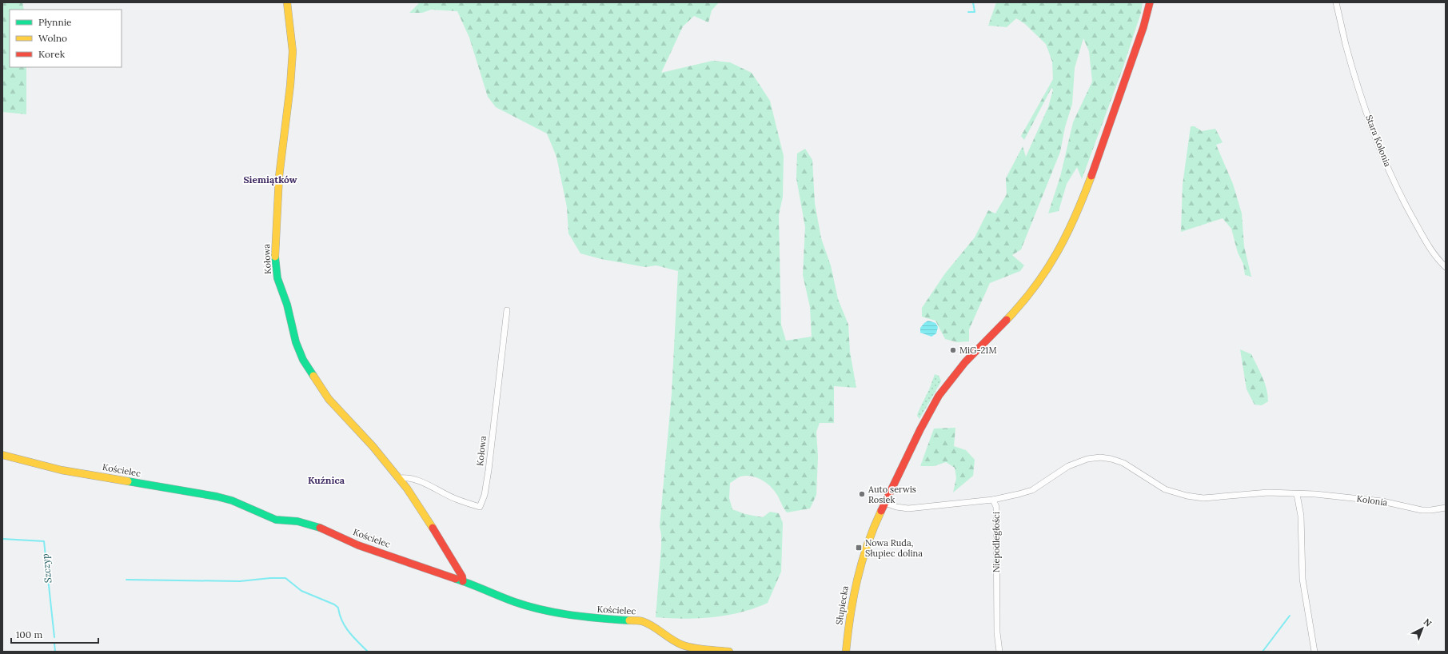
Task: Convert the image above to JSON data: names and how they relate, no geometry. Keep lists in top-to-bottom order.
{
  "streets": {
    "street": [
      "Stara Kolonia",
      "Kołowa",
      "Kościelec",
      "Kolonia",
      "Niepodległości",
      "Słupiecka"
    ]
  },
  "crossings": [
    ["Kołowa", "Kościelec"],
    ["Kolonia", "Niepodległości"]
  ],
  "districts": ["Siemiątków", "Kuźnica"],
  "water": ["Szczyp"],
  "places": {
    "other": ["MiG-21M", "Auto serwis Rosiek"],
    "transit": ["Nowa Ruda, Słupiec dolina"]
  },
  "legend": ["Płynnie", "Wolno", "Korek"],
  "scale_bar": "100 m",
  "north": "top right"
}
